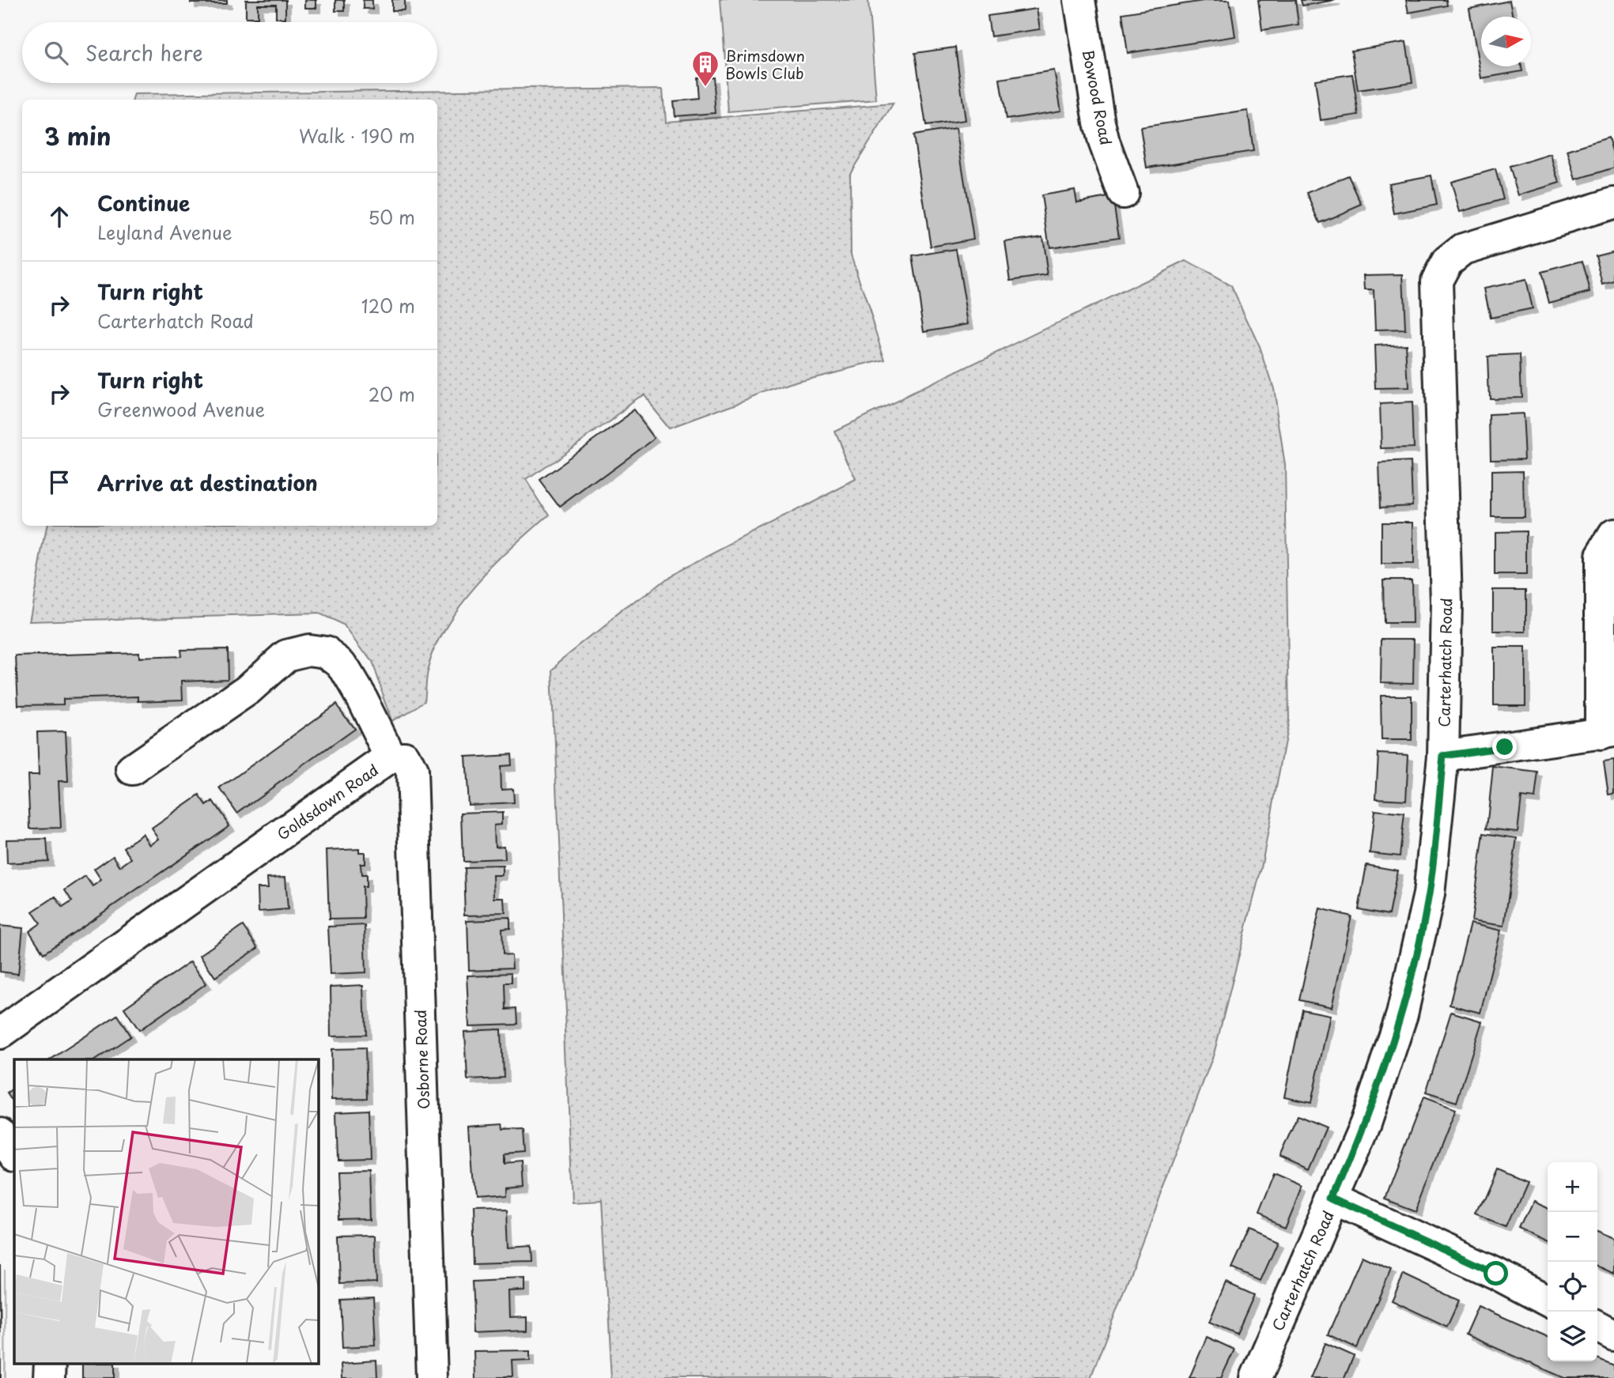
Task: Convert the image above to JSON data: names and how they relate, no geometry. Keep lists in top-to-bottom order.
{
  "streets": {
    "street": [
      "Bowood Road",
      "Carterhatch Road",
      "Goldsdown Road",
      "Osborne Road"
    ]
  },
  "crossings": [
    ["Goldsdown Road", "Osborne Road"]
  ],
  "places": {
    "building": ["Brimsdown Bowls Club"]
  },
  "north": "right",
  "page": {
    "search": "Search here",
    "heading": ["3 min", "Walk · 190 m"],
    "list": [
      ["Continue", "Leyland Avenue", "50 m"],
      ["Turn right", "Carterhatch Road", "120 m"],
      ["Turn right", "Greenwood Avenue", "20 m"],
      "Arrive at destination"
    ],
    "map_buttons": ["+", "−"]
  }
}
